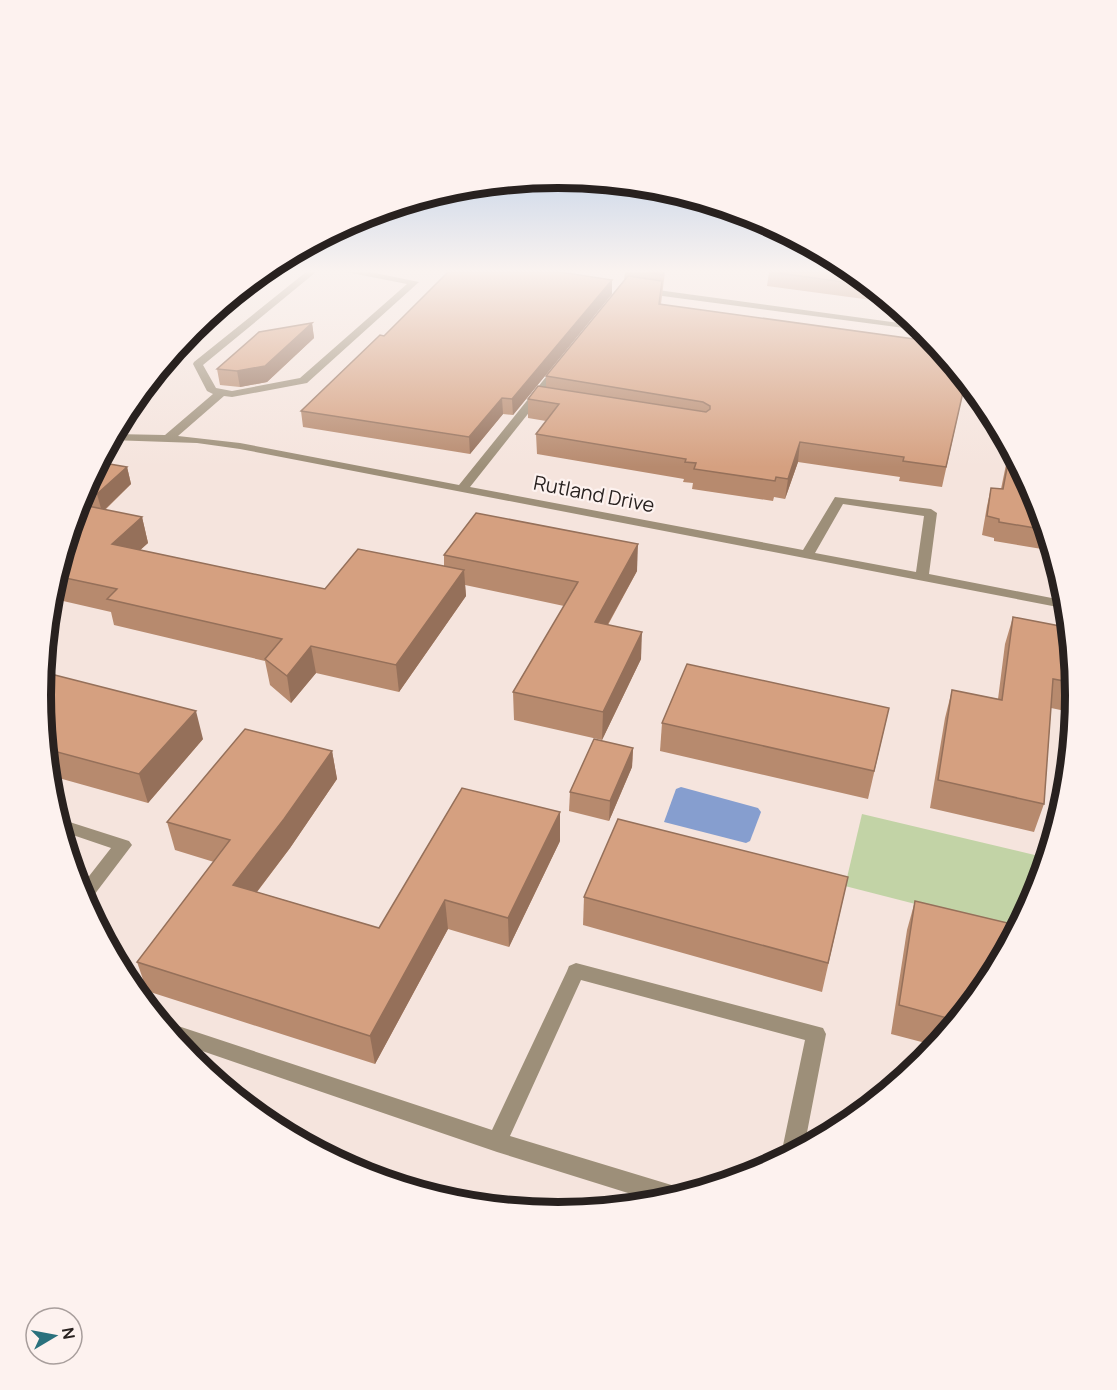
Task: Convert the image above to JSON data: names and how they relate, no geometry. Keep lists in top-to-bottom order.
{
  "streets": {
    "street": ["Rutland Drive"]
  },
  "north": "right"
}
